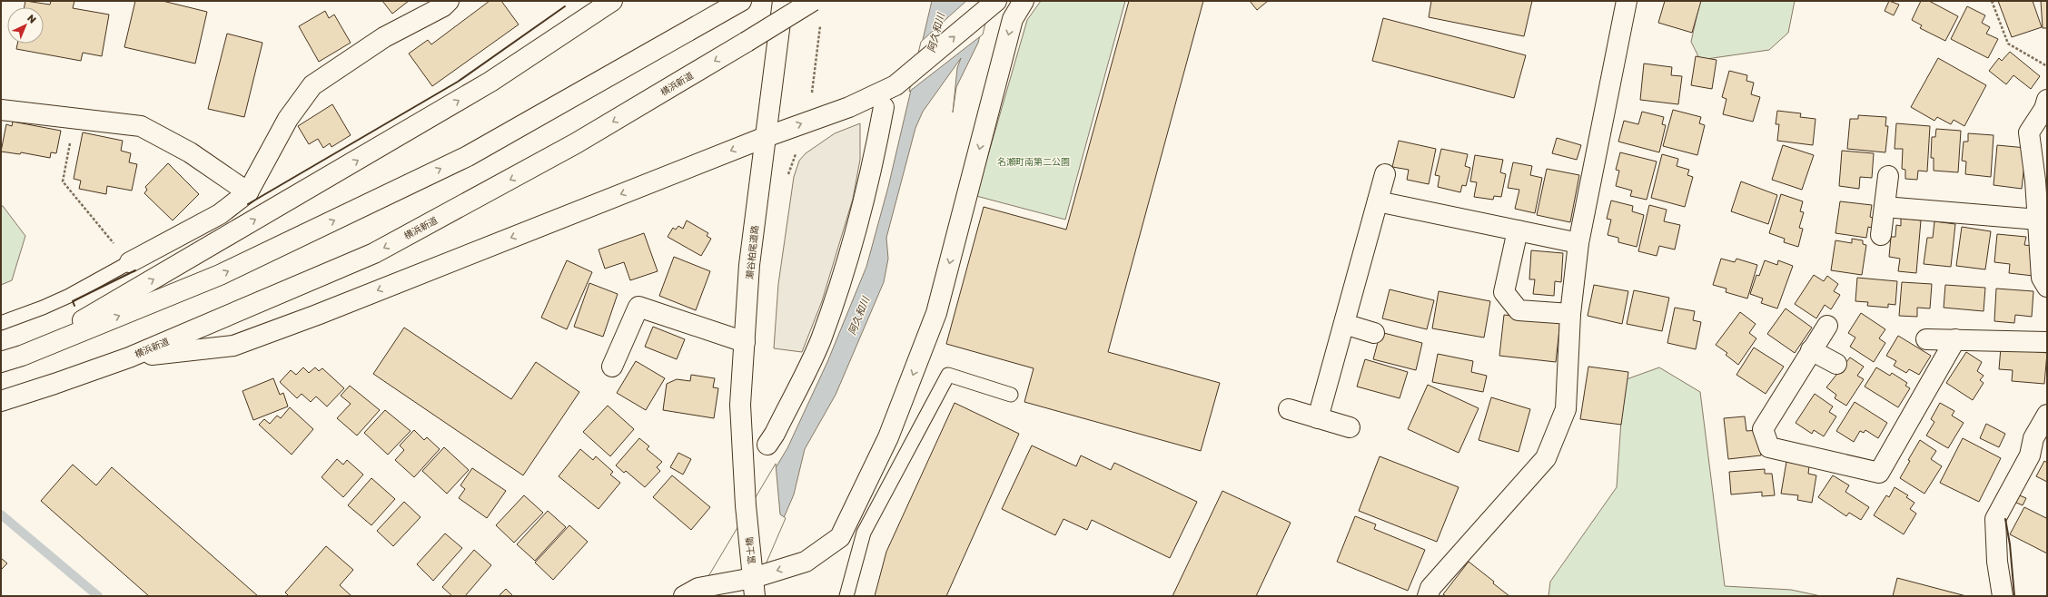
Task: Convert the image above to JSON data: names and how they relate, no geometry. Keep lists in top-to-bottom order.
{
  "streets": {
    "main road": ["横浜新道", "瀬谷柏尾道路", "富士橋"]
  },
  "crossings": [
    ["瀬谷柏尾道路", "富士橋"]
  ],
  "water": ["阿久和川"],
  "parks": ["名瀬町南第二公園"],
  "north": "top right"
}
